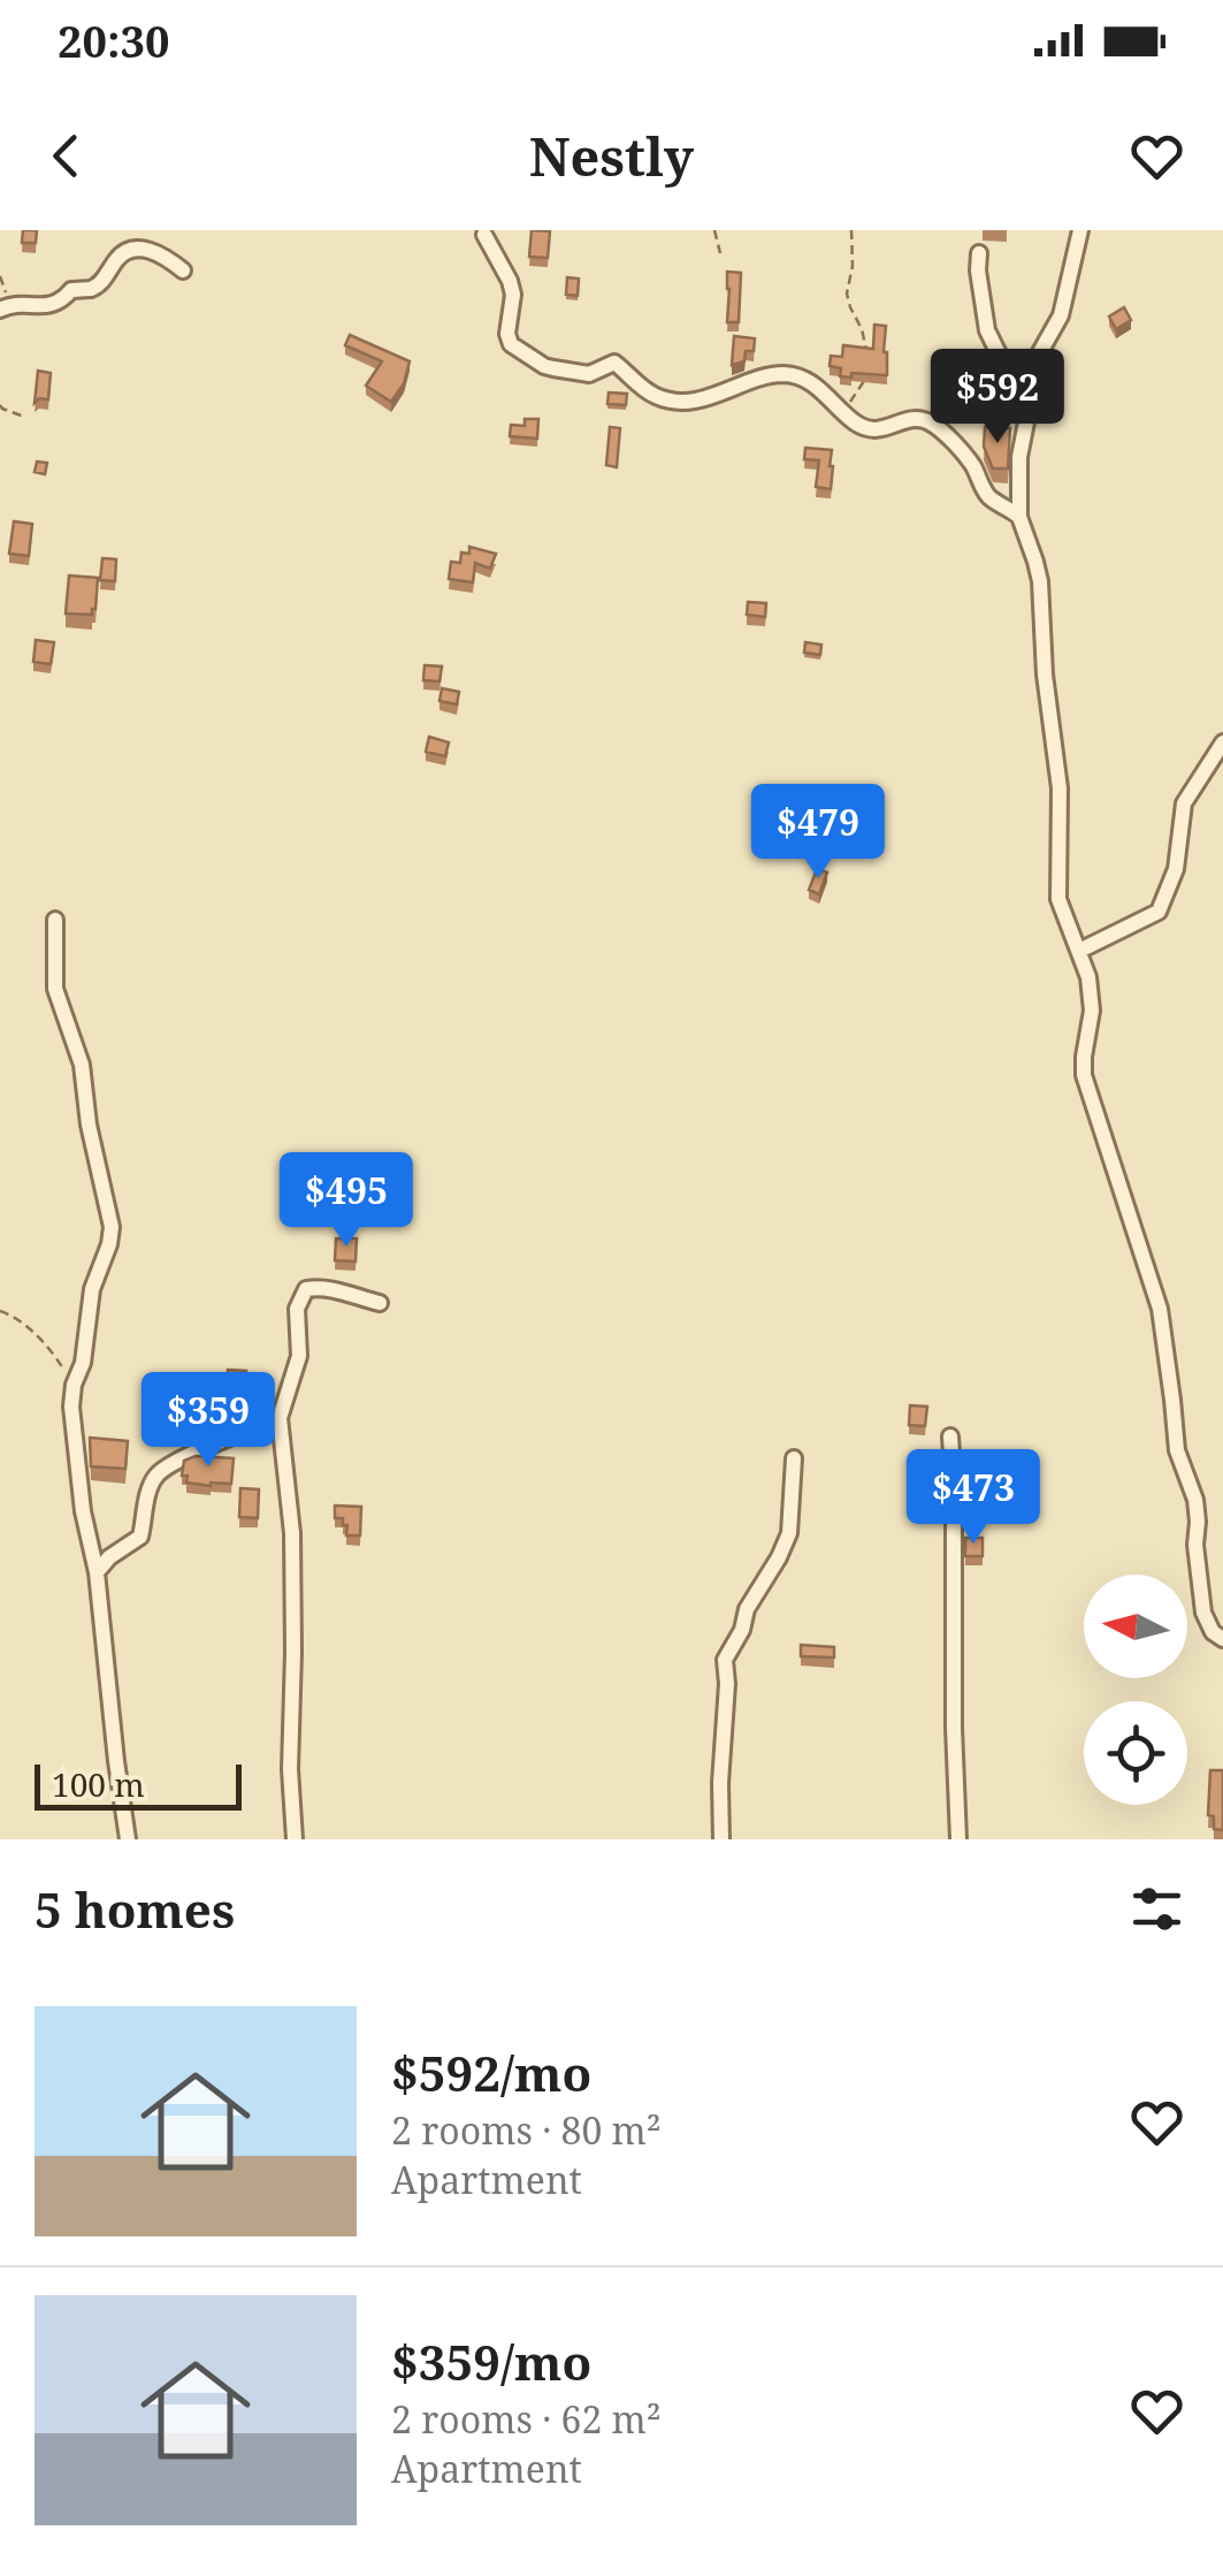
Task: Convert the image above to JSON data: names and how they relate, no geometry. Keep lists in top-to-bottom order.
{
  "scale_bar": "100 m",
  "north": "left",
  "page": {
    "status": "20:30",
    "header": "Nestly",
    "price": [
      "$592",
      "$479",
      "$495",
      "$359",
      "$473"
    ],
    "scale": "100 m",
    "heading": "5 homes",
    "list": [
      {
        "name": "$592/mo",
        "note": "2 rooms · 80 m² · Apartment"
      },
      {
        "name": "$359/mo",
        "note": "2 rooms · 62 m² · Apartment"
      }
    ]
  }
}
